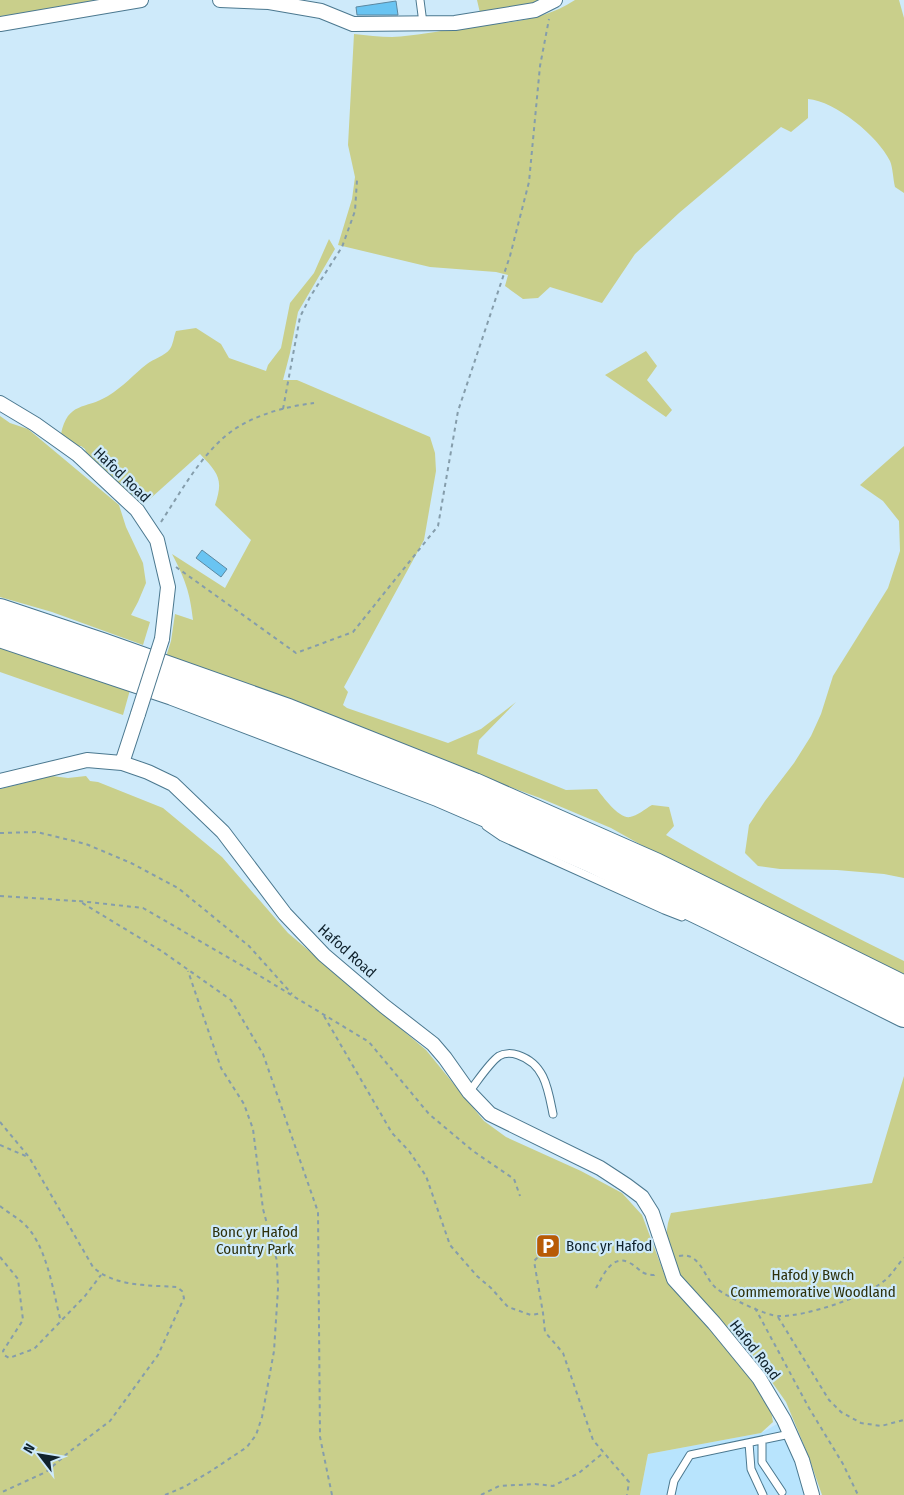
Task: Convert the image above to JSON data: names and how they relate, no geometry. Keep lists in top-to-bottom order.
{
  "streets": {
    "street": ["Hafod Road"]
  },
  "parks": ["Bonc yr Hafod Country Park", "Hafod y Bwch Commemorative Woodland"],
  "places": {
    "parking": ["Bonc yr Hafod"]
  },
  "north": "top left"
}
